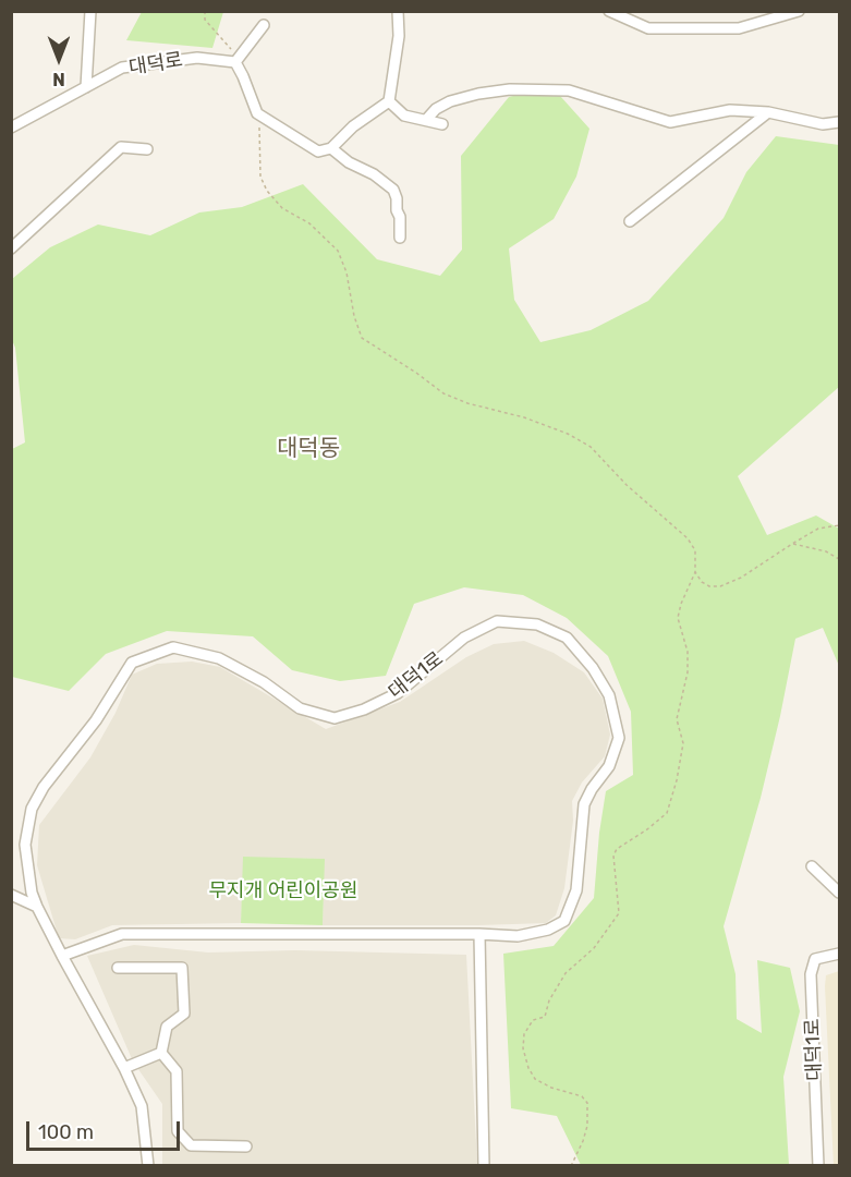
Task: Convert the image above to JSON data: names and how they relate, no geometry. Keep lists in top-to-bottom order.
{
  "streets": {
    "street": ["대덕로", "대덕1로"]
  },
  "districts": ["대덕동"],
  "parks": ["무지개 어린이공원"],
  "scale_bar": "100 m",
  "north": "bottom"
}
